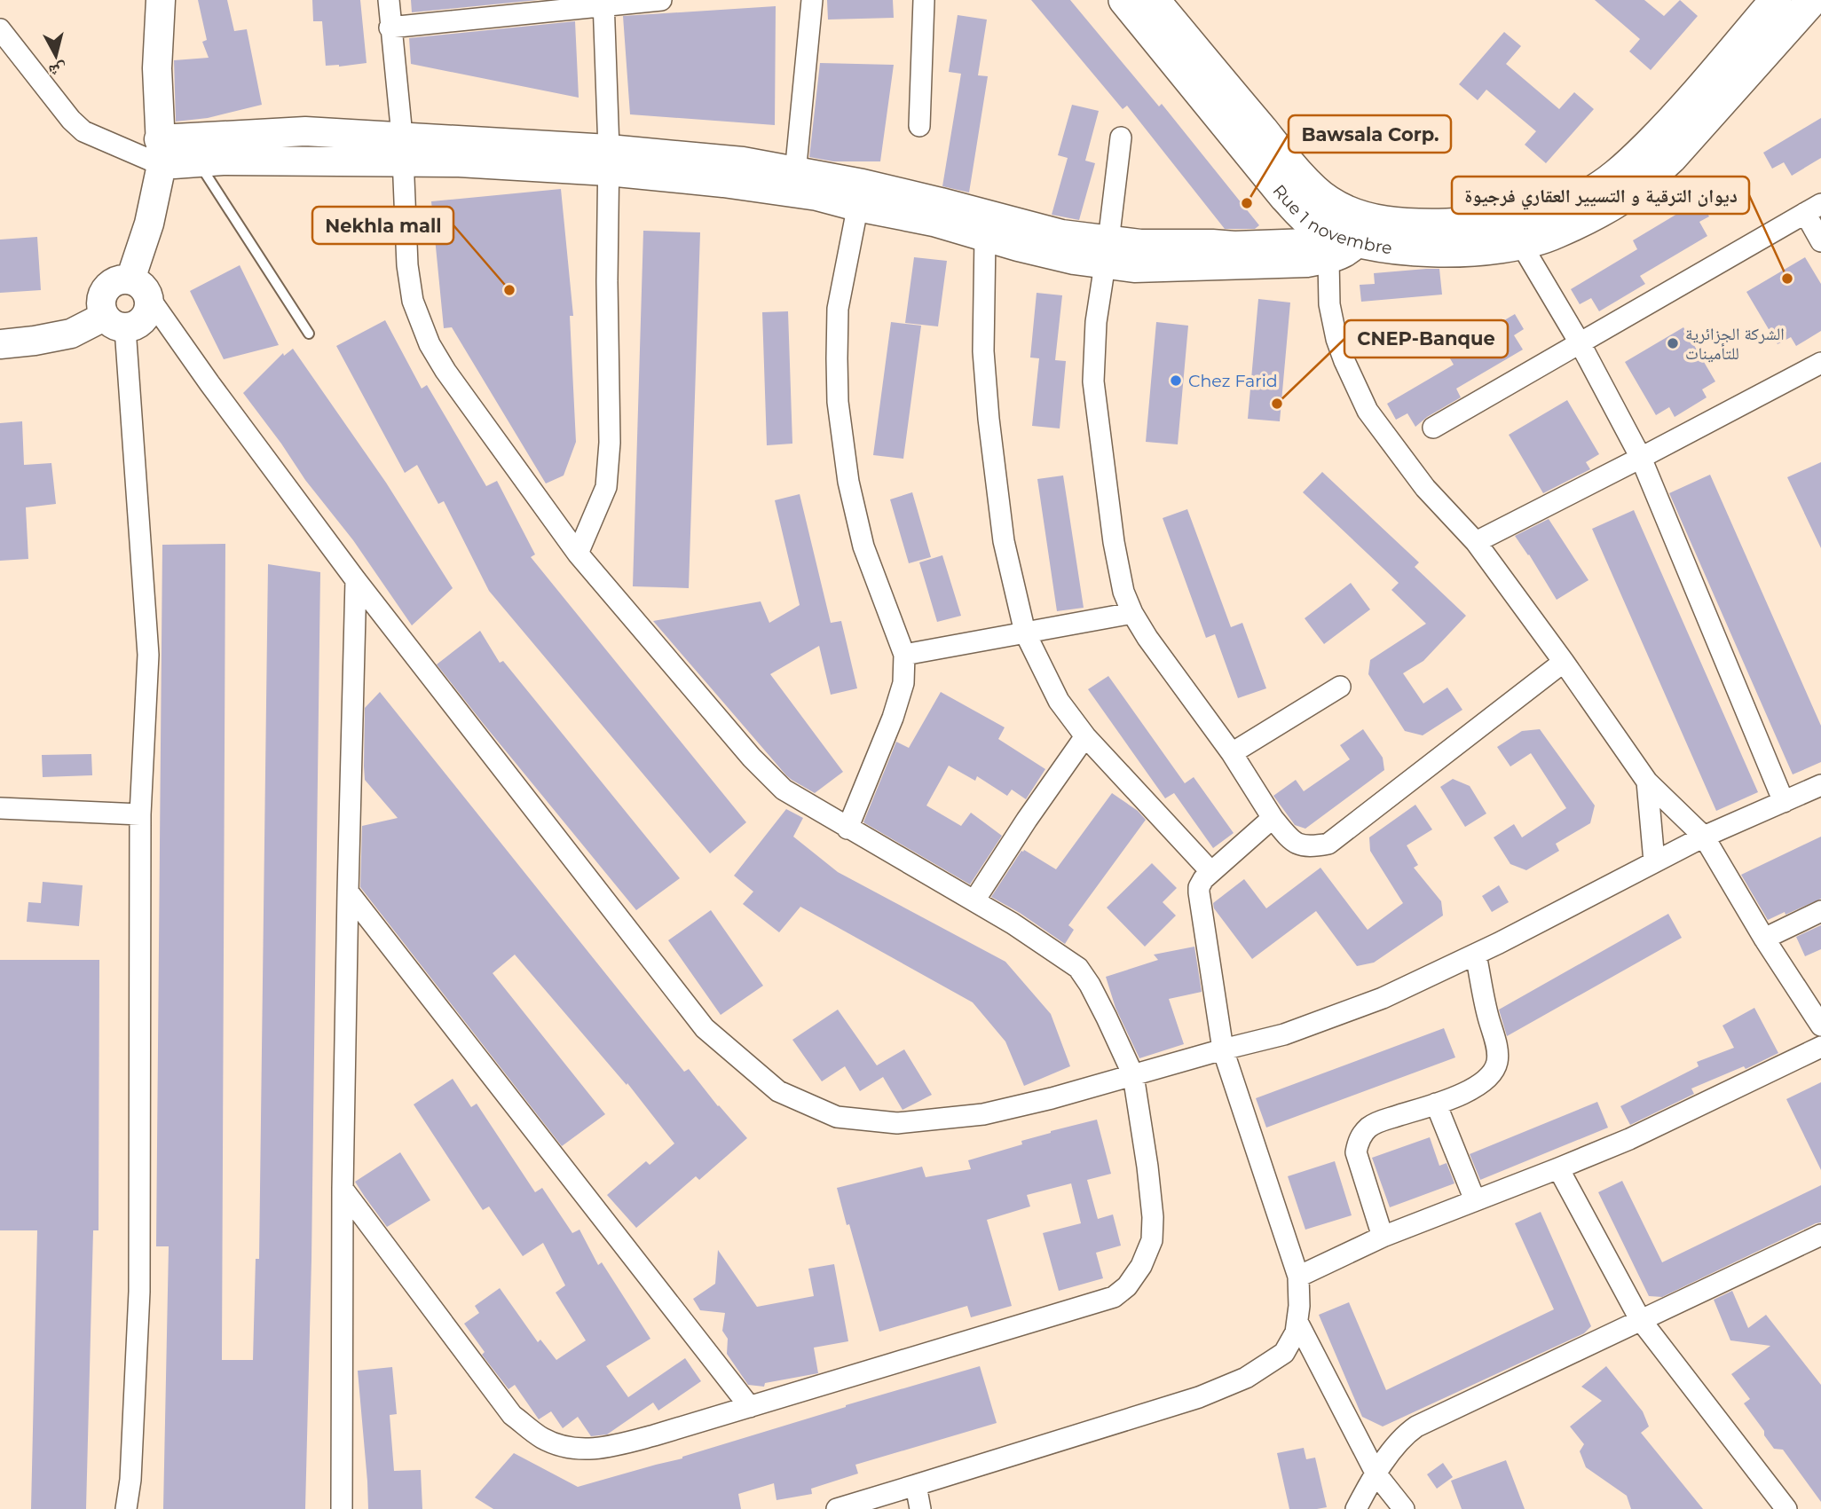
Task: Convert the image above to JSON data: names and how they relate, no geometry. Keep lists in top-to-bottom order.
{
  "streets": {
    "main road": ["Rue 1 novembre"]
  },
  "places": [
    "Bawsala Corp.",
    "ديوان الترقية و التسيير العقاري فرجيوة",
    "Nekhla mall",
    "الشركة الجزائرية للتأمينات",
    "Chez Farid",
    "CNEP-Banque"
  ],
  "north": "bottom"
}
